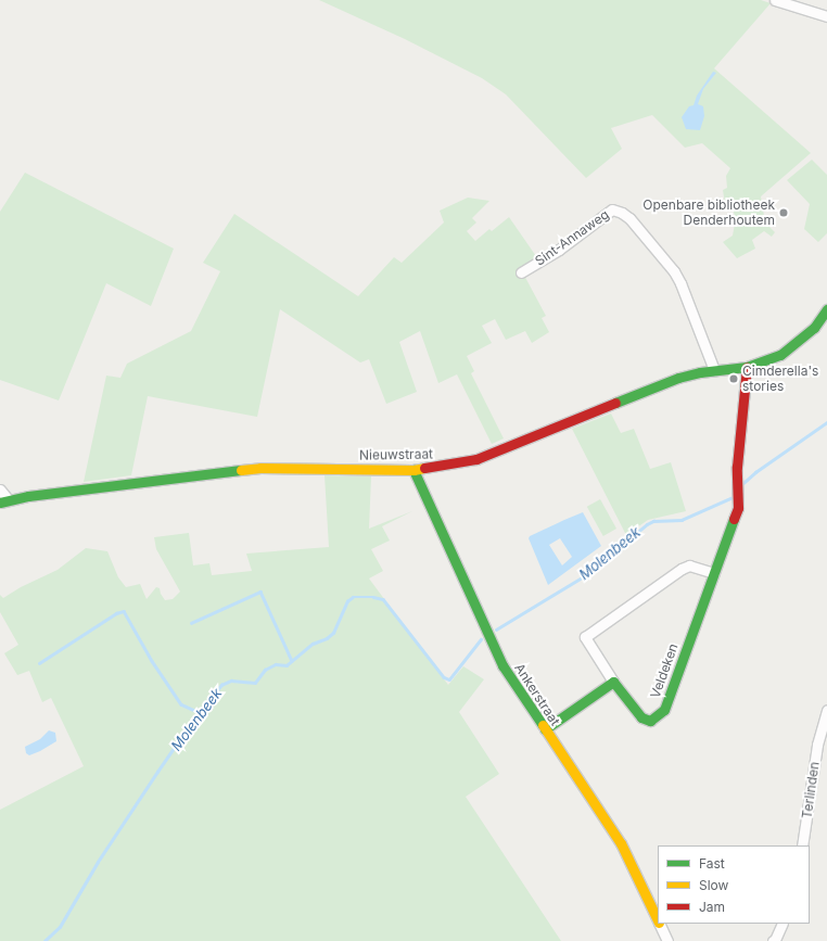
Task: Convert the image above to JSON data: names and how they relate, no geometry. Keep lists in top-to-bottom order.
{
  "streets": {
    "street": [
      "Sint-Annaweg",
      "Nieuwstraat",
      "Veldeken",
      "Ankerstraat",
      "Terlinden"
    ]
  },
  "crossings": [
    ["Sint-Annaweg", "Nieuwstraat"],
    ["Nieuwstraat", "Veldeken"],
    ["Nieuwstraat", "Ankerstraat"]
  ],
  "water": ["Molenbeek"],
  "places": ["Openbare bibliotheek Denderhoutem", "Cimderella's stories"],
  "legend": ["Fast", "Slow", "Jam"]
}
